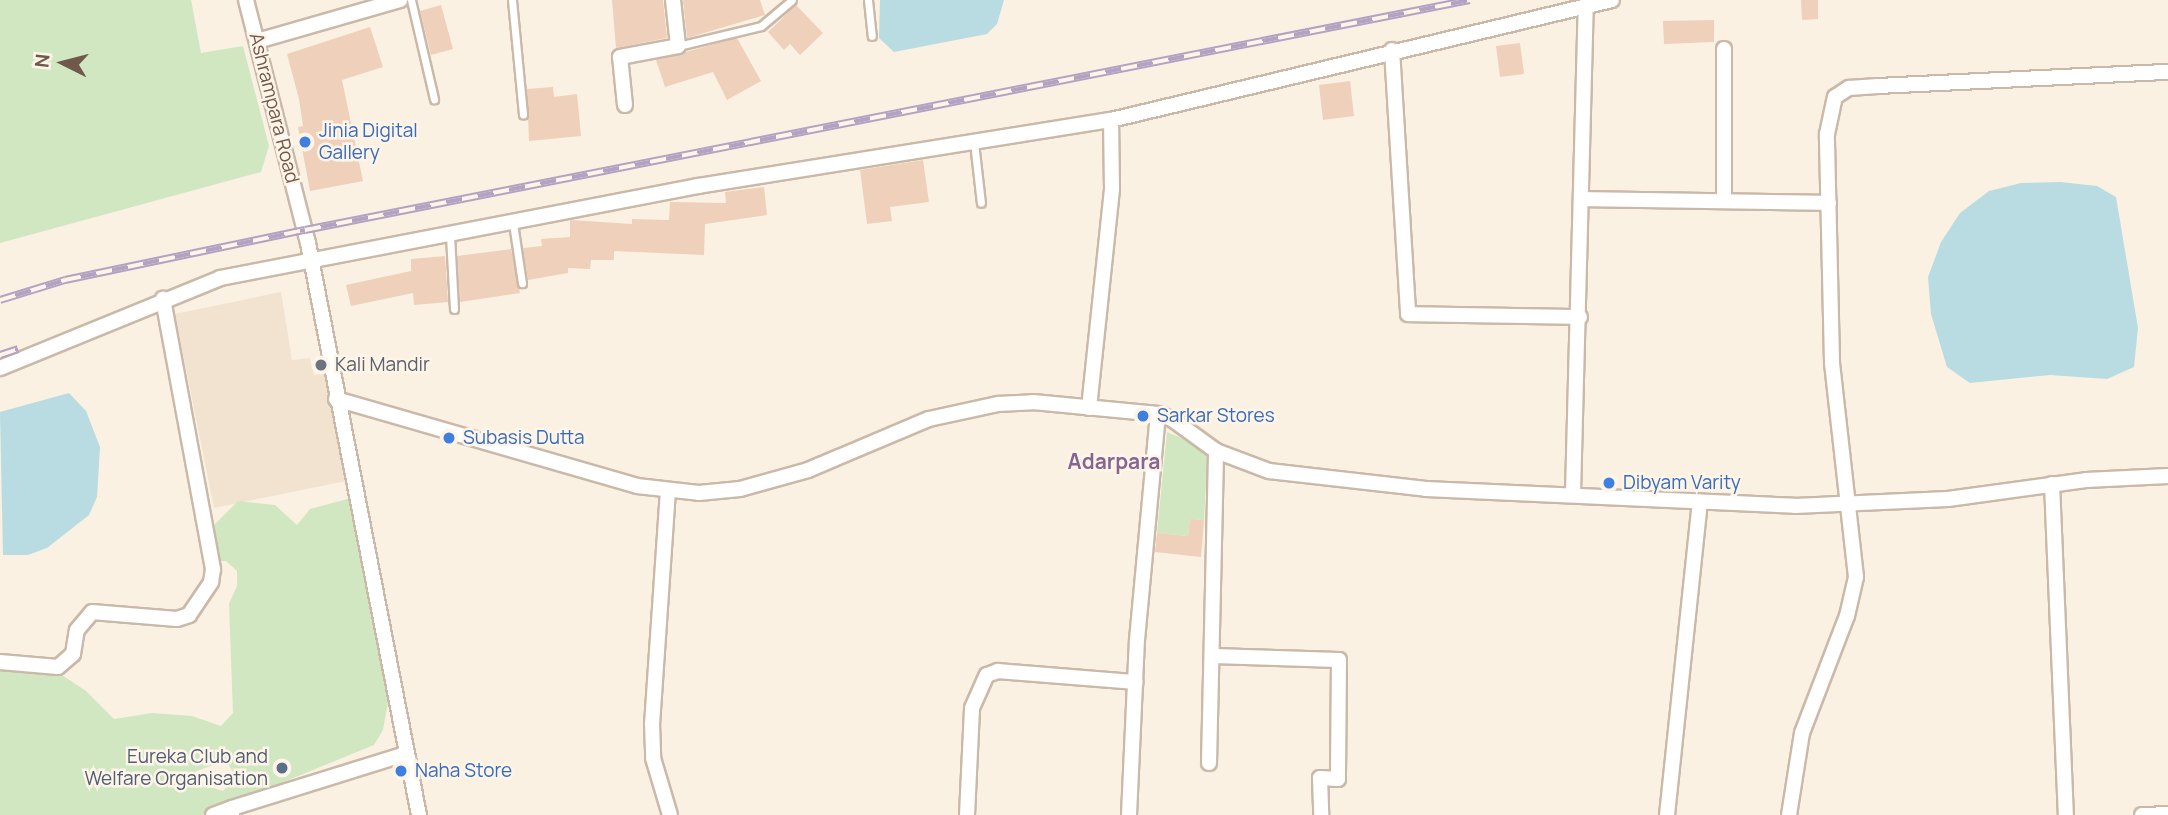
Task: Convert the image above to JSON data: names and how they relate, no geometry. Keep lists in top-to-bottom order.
{
  "streets": {
    "street": ["Ashrampara Road"]
  },
  "districts": ["Adarpara"],
  "places": [
    "Jinia Digital Gallery",
    "Kali Mandir",
    "Sarkar Stores",
    "Subasis Dutta",
    "Dibyam Varity",
    "Eureka Club and Welfare Organisation",
    "Naha Store"
  ],
  "north": "left"
}
